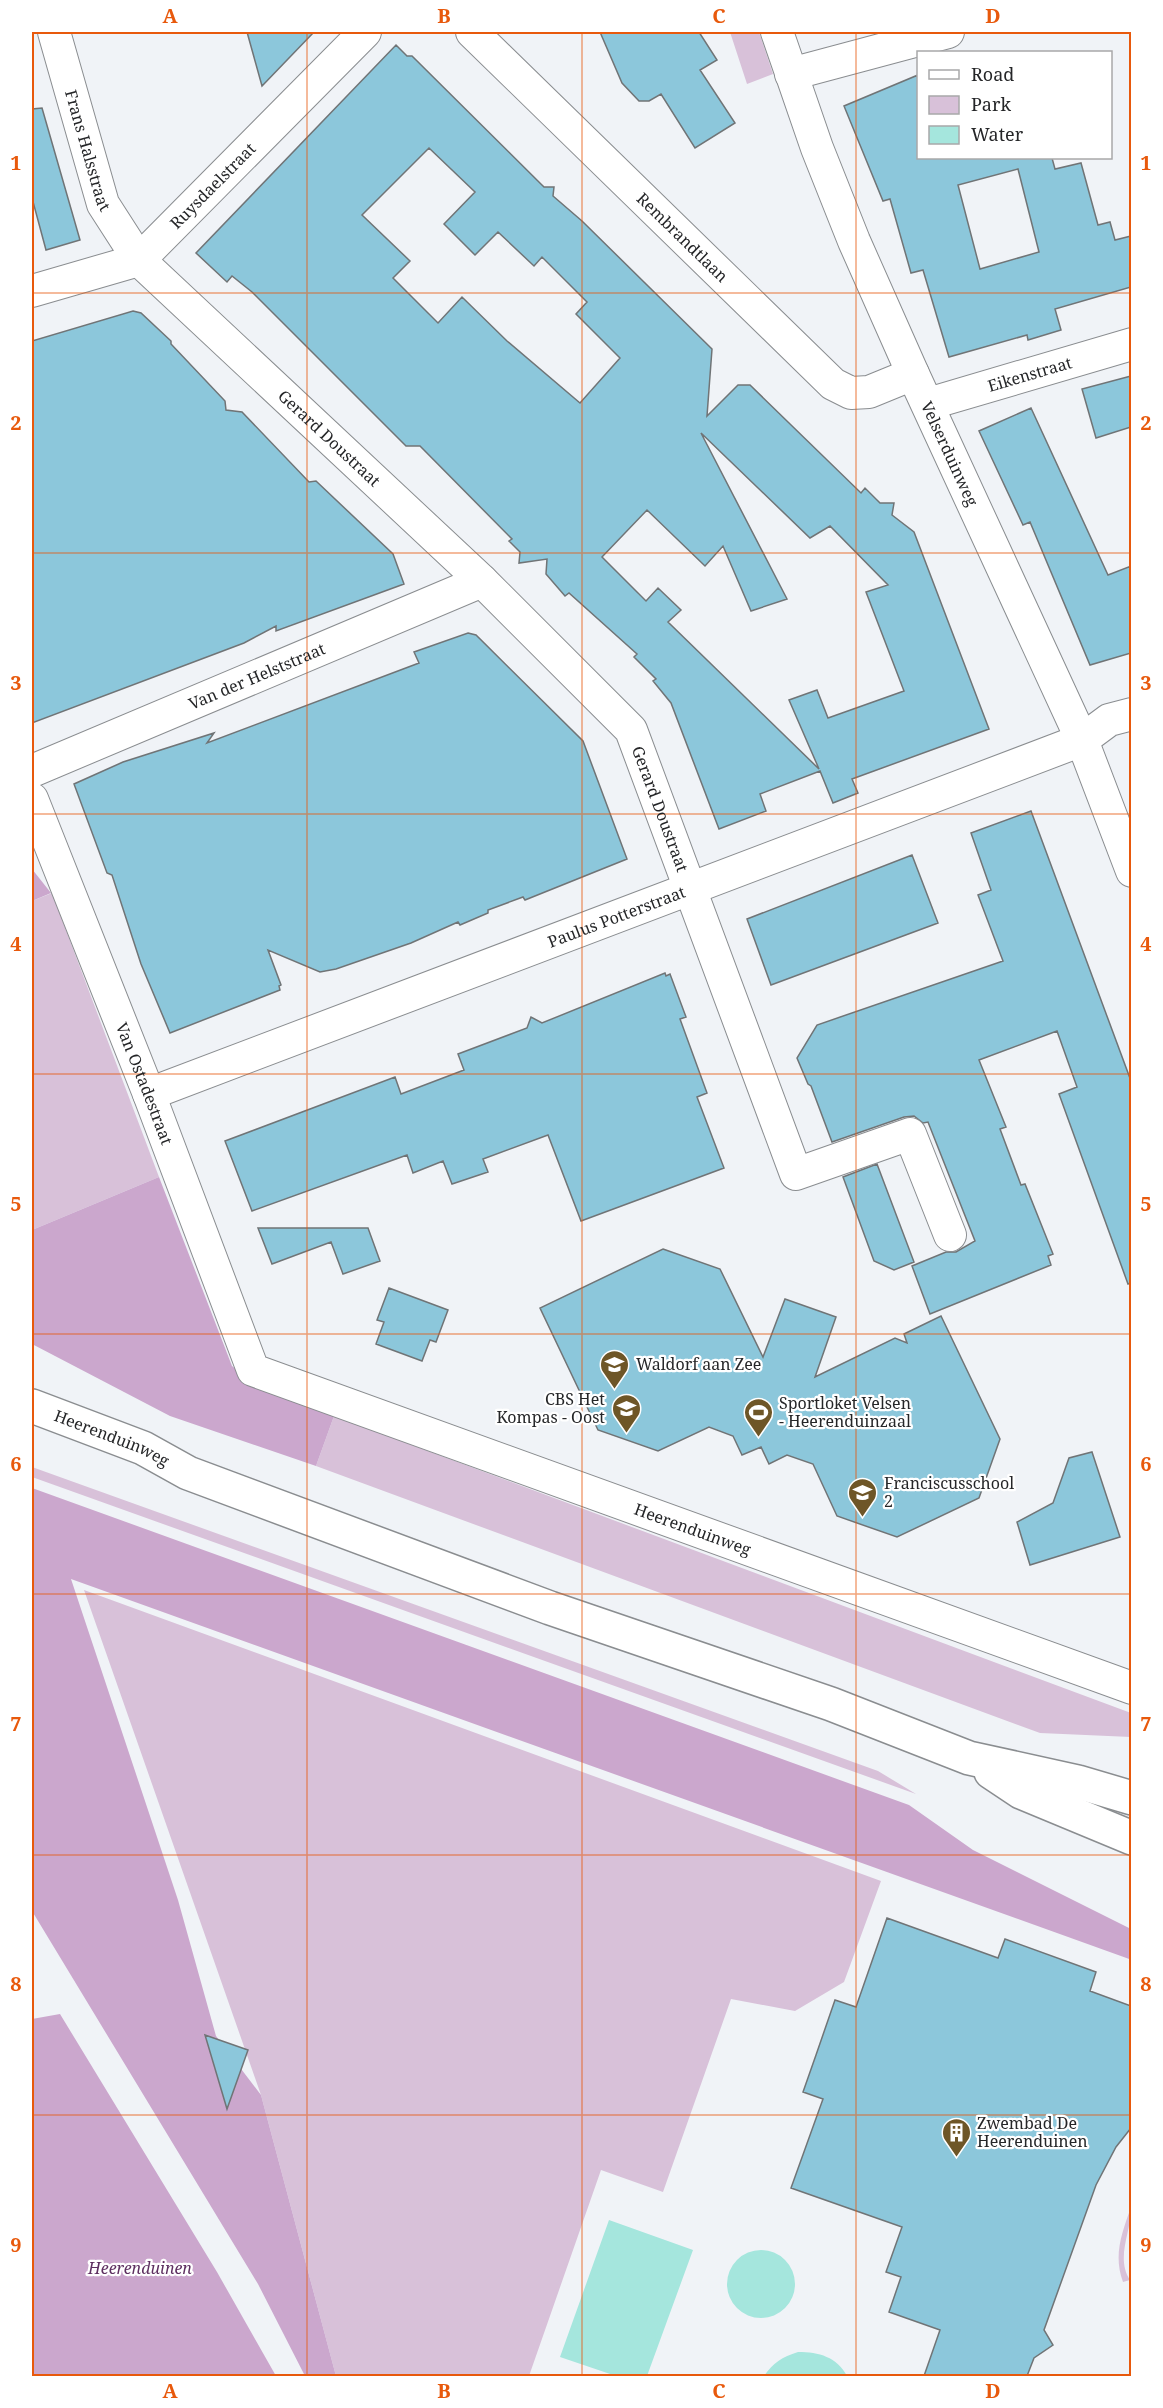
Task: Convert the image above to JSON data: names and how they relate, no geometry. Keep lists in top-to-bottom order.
{
  "streets": {
    "main road": ["Heerenduinweg"],
    "street": [
      "Frans Halsstraat",
      "Ruysdaelstraat",
      "Rembrandtlaan",
      "Eikenstraat",
      "Gerard Doustraat",
      "Velserduinweg",
      "Van der Helststraat",
      "Paulus Potterstraat",
      "Van Ostadestraat"
    ]
  },
  "crossings": [
    ["Frans Halsstraat", "Ruysdaelstraat"],
    ["Frans Halsstraat", "Gerard Doustraat"],
    ["Ruysdaelstraat", "Gerard Doustraat"],
    ["Rembrandtlaan", "Velserduinweg"],
    ["Eikenstraat", "Velserduinweg"],
    ["Gerard Doustraat", "Van der Helststraat"],
    ["Gerard Doustraat", "Paulus Potterstraat"],
    ["Velserduinweg", "Paulus Potterstraat"],
    ["Paulus Potterstraat", "Van Ostadestraat"],
    ["Van Ostadestraat", "Heerenduinweg"]
  ],
  "parks": ["Heerenduinen"],
  "places": {
    "school or university": ["Waldorf aan Zee", "CBS Het Kompas - Oost", "Franciscusschool 2"],
    "sports": ["Sportloket Velsen - Heerenduinzaal"],
    "building": ["Zwembad De Heerenduinen"]
  },
  "legend": ["Road", "Park", "Water"],
  "grid": {
    "columns": [
      "A",
      "B",
      "C",
      "D"
    ],
    "rows": [
      "1",
      "2",
      "3",
      "4",
      "5",
      "6",
      "7",
      "8",
      "9"
    ]
  }
}
